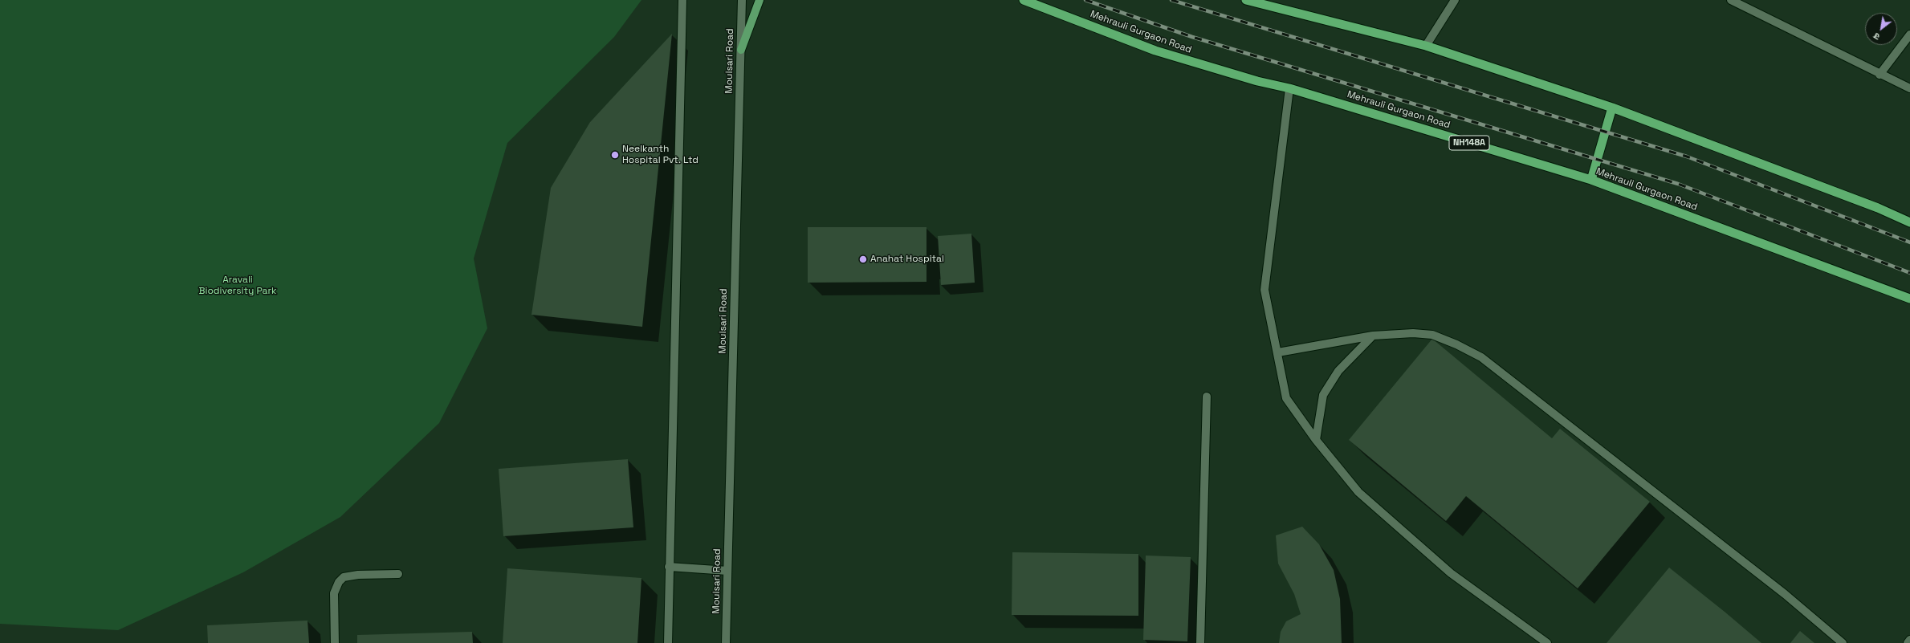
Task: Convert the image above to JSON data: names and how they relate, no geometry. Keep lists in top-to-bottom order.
{
  "streets": {
    "highway": ["Mehrauli Gurgaon Road", "NH148A"],
    "street": ["Moulsari Road"]
  },
  "parks": ["Aravali Biodiversity Park"],
  "places": ["Neelkanth Hospital Pvt. Ltd", "Anahat Hospital"],
  "north": "bottom left"
}
